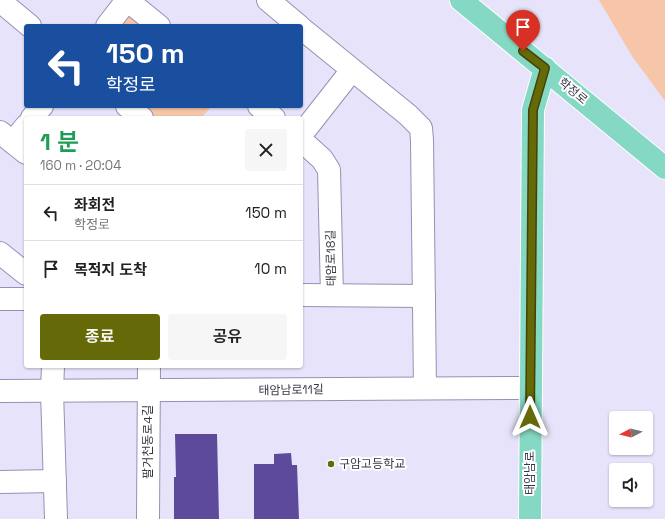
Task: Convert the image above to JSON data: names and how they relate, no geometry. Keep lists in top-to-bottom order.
{
  "streets": {
    "main road": ["학정로", "태암남로"],
    "street": ["태암로18길", "태암남로11길", "팔거천동로4길"]
  },
  "crossings": [
    ["학정로", "태암남로"],
    ["태암남로11길", "팔거천동로4길"],
    ["태암남로11길", "태암남로"]
  ],
  "places": ["구암고등학교"],
  "north": "left",
  "page": {
    "turn": ["150 m", "학정로"],
    "heading": ["1 분", "160 m · 20:04"],
    "list": [
      {
        "name": "좌회전",
        "note": "학정로",
        "value": "150 m"
      },
      {
        "name": "목적지 도착",
        "value": "10 m"
      }
    ],
    "buttons": ["종료", "공유"]
  }
}
